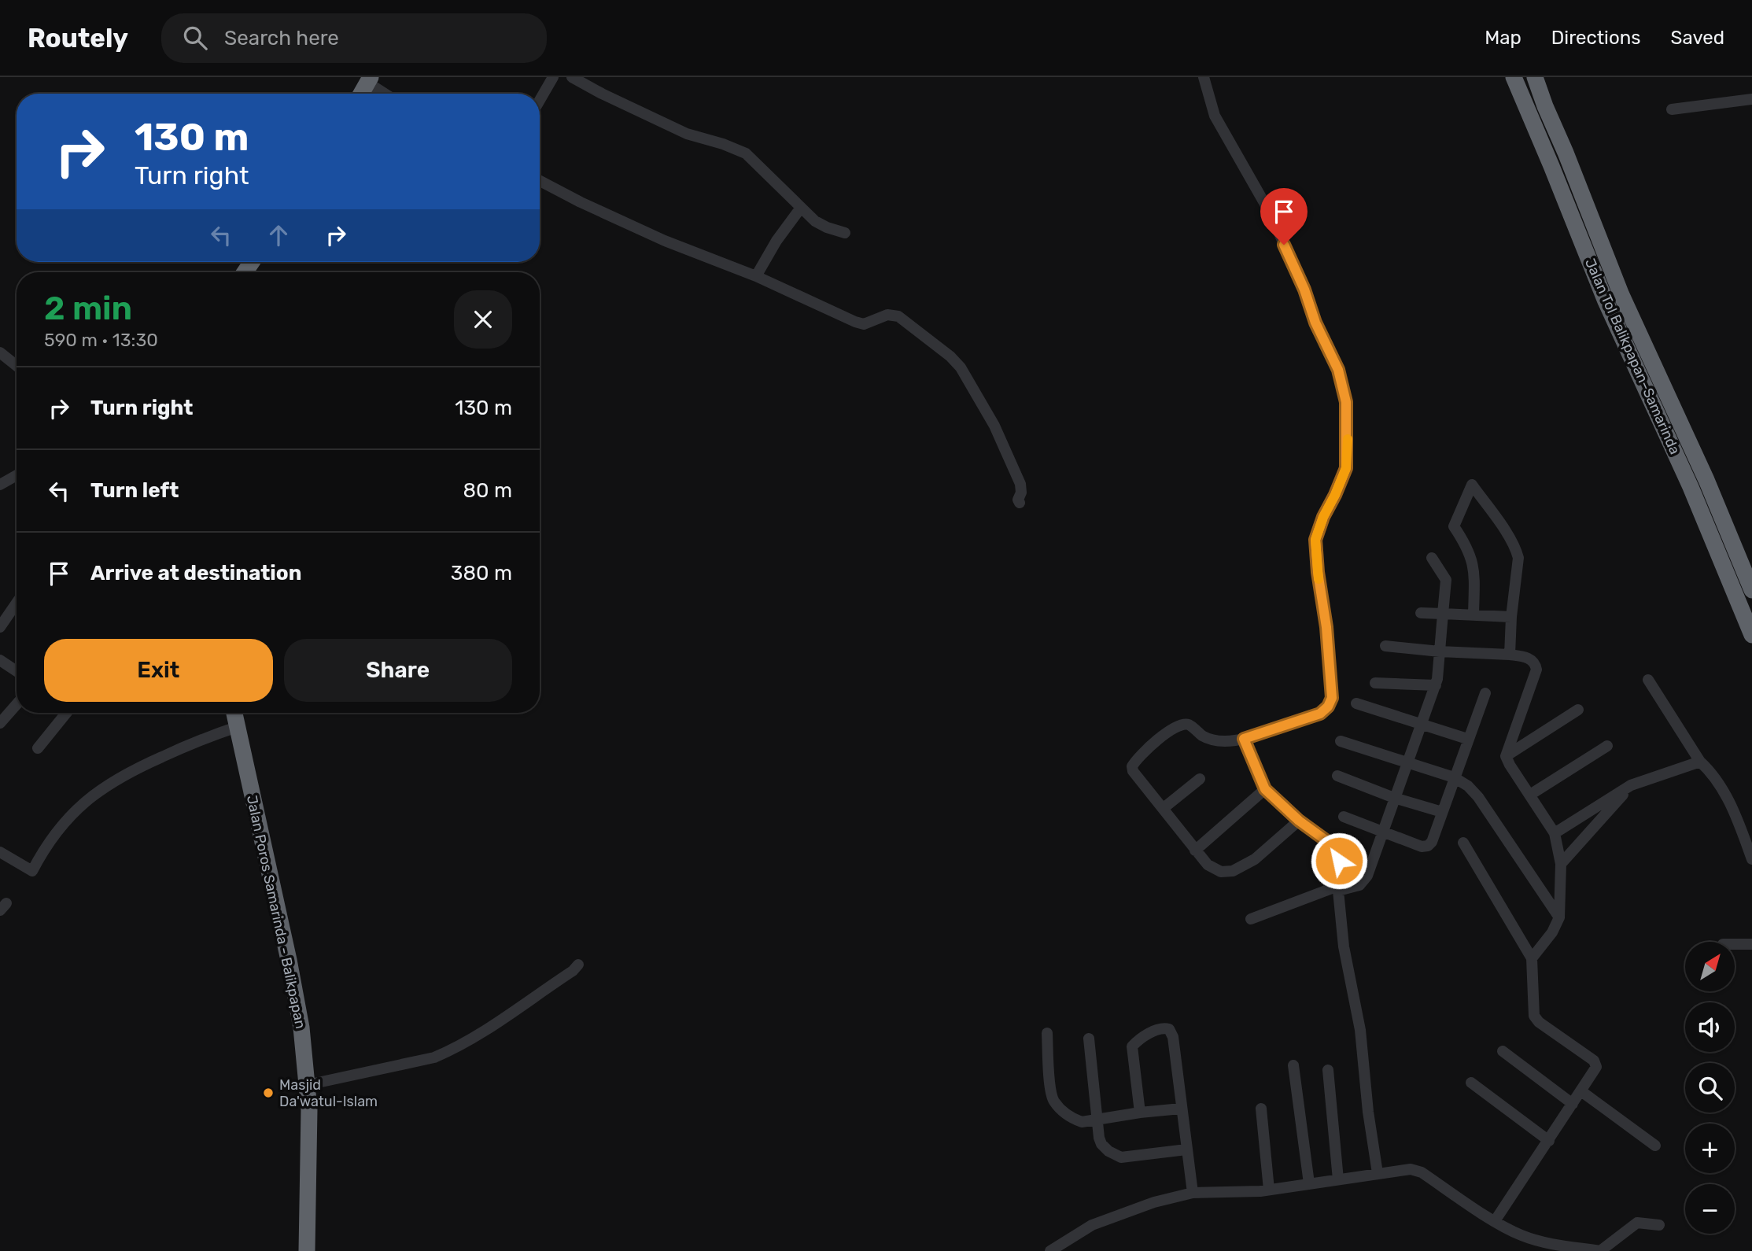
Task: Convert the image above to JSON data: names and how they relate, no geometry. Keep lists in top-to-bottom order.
{
  "streets": {
    "highway": ["Jalan Tol Balikpapan–Samarinda", "Jalan Poros Samarinda - Balikpapan"]
  },
  "places": ["Masjid Da'watul-Islam"],
  "north": "top right",
  "page": {
    "header": "Routely",
    "search": "Search here",
    "nav": ["Map", "Directions", "Saved"],
    "turn": ["130 m", "Turn right"],
    "heading": ["2 min", "590 m · 13:30"],
    "list": [
      {
        "name": "Turn right",
        "value": "130 m"
      },
      {
        "name": "Turn left",
        "value": "80 m"
      },
      {
        "name": "Arrive at destination",
        "value": "380 m"
      }
    ],
    "buttons": ["Exit", "Share"],
    "map_buttons": ["+", "−"]
  }
}
